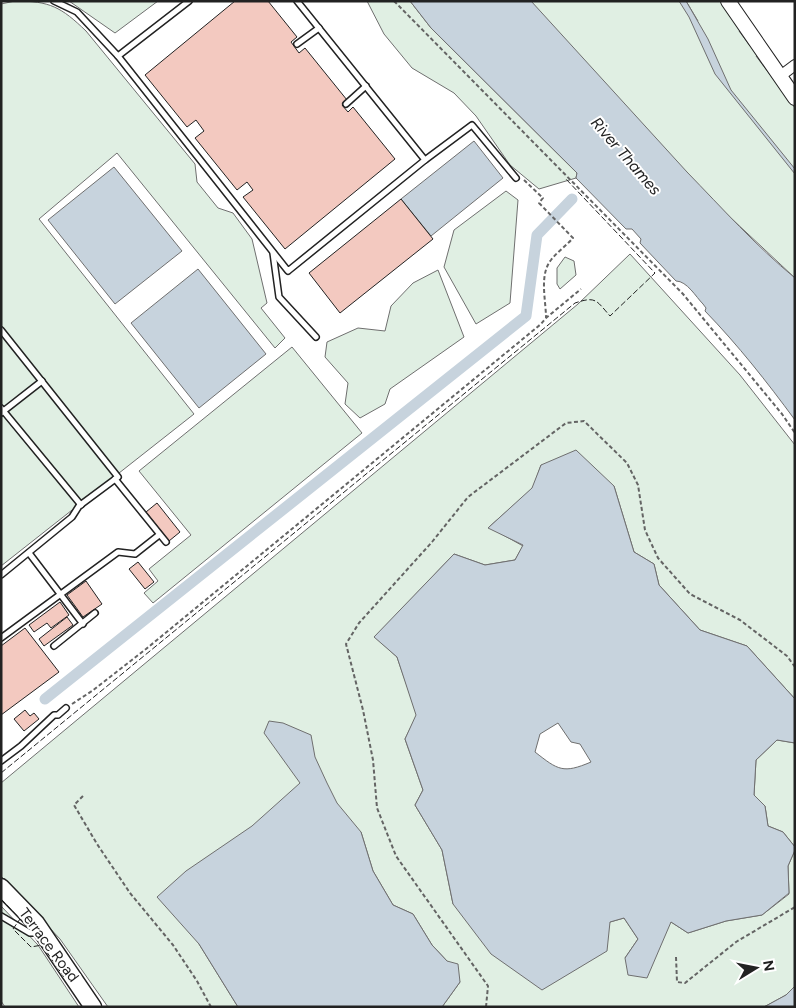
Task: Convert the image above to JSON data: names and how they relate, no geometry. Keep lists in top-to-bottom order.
{
  "streets": {
    "main road": ["Terrace Road"]
  },
  "water": ["River Thames"],
  "north": "right"
}
